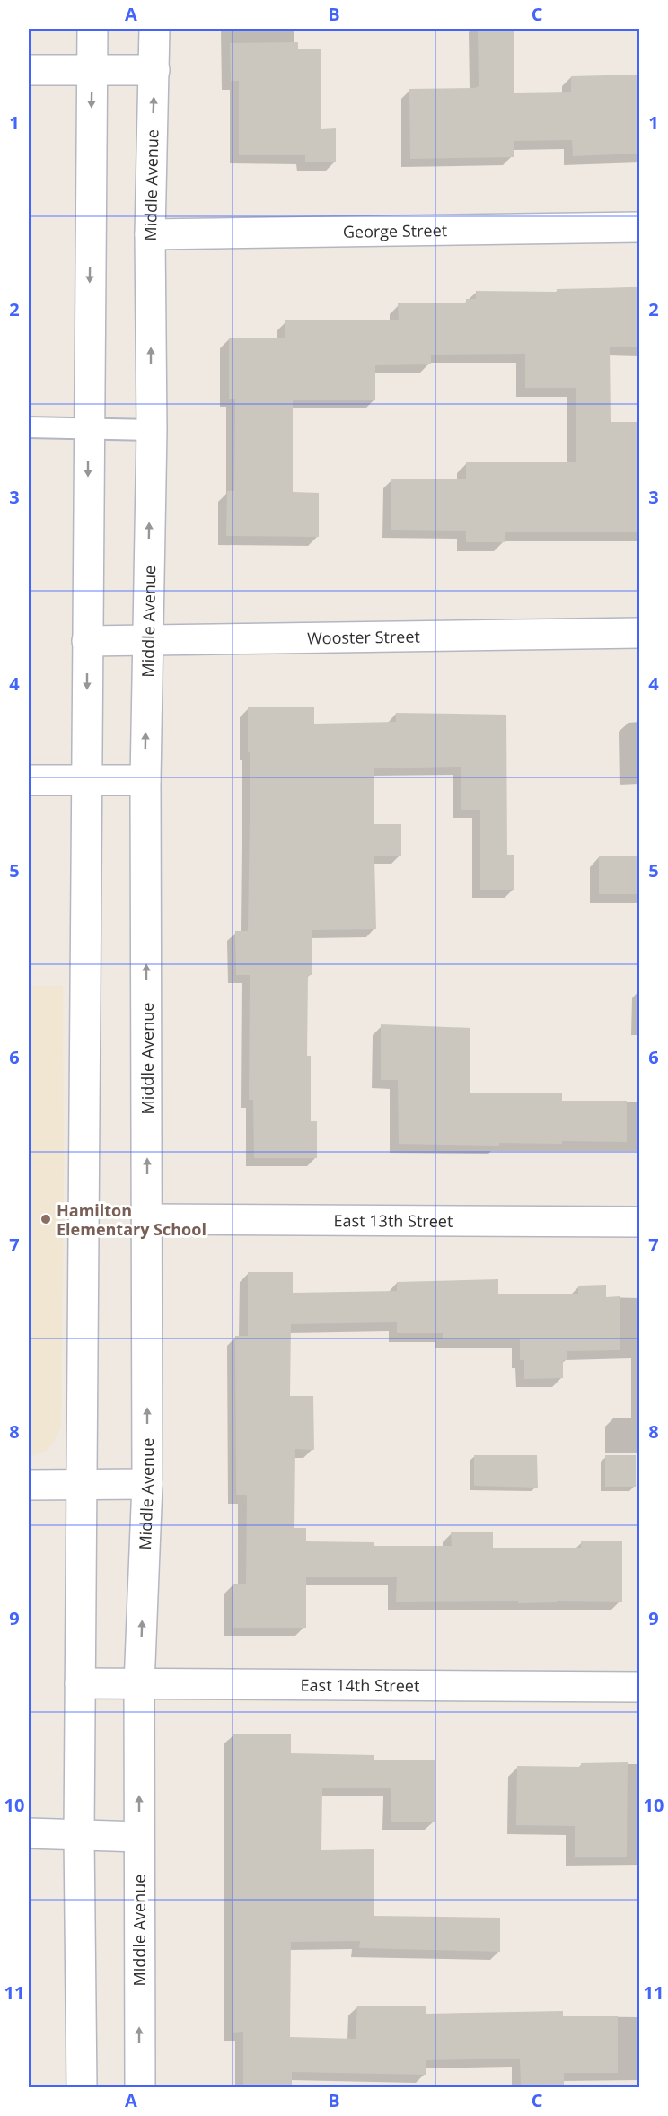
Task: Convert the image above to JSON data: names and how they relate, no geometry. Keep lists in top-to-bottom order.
{
  "streets": {
    "main road": [
      "Middle Avenue",
      "George Street",
      "Wooster Street",
      "East 13th Street",
      "East 14th Street"
    ]
  },
  "crossings": [
    ["Middle Avenue", "George Street"],
    ["Middle Avenue", "Wooster Street"],
    ["Middle Avenue", "East 13th Street"],
    ["Middle Avenue", "East 14th Street"]
  ],
  "places": ["Hamilton Elementary School"],
  "grid": {
    "columns": ["A", "B", "C"],
    "rows": [
      "1",
      "2",
      "3",
      "4",
      "5",
      "6",
      "7",
      "8",
      "9",
      "10",
      "11"
    ]
  }
}
